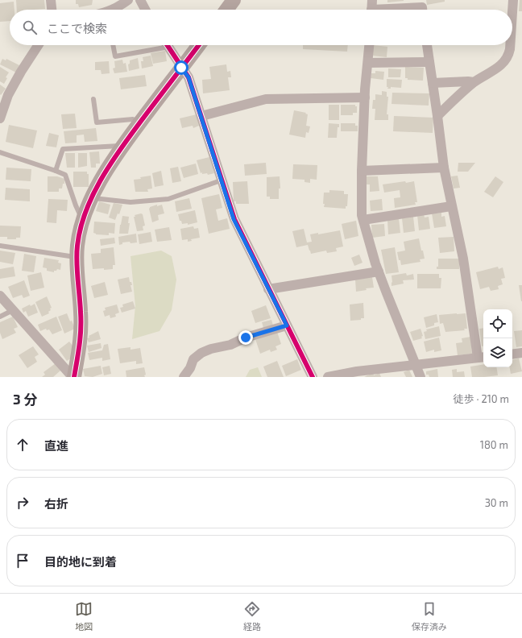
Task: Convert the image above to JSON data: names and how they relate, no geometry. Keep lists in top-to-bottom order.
{
  "page": {
    "search": "ここで検索",
    "heading": ["3 分", "徒歩 · 210 m"],
    "list": [
      ["直進", "180 m"],
      ["右折", "30 m"],
      "目的地に到着"
    ],
    "nav": ["地図", "経路", "保存済み"]
  }
}
